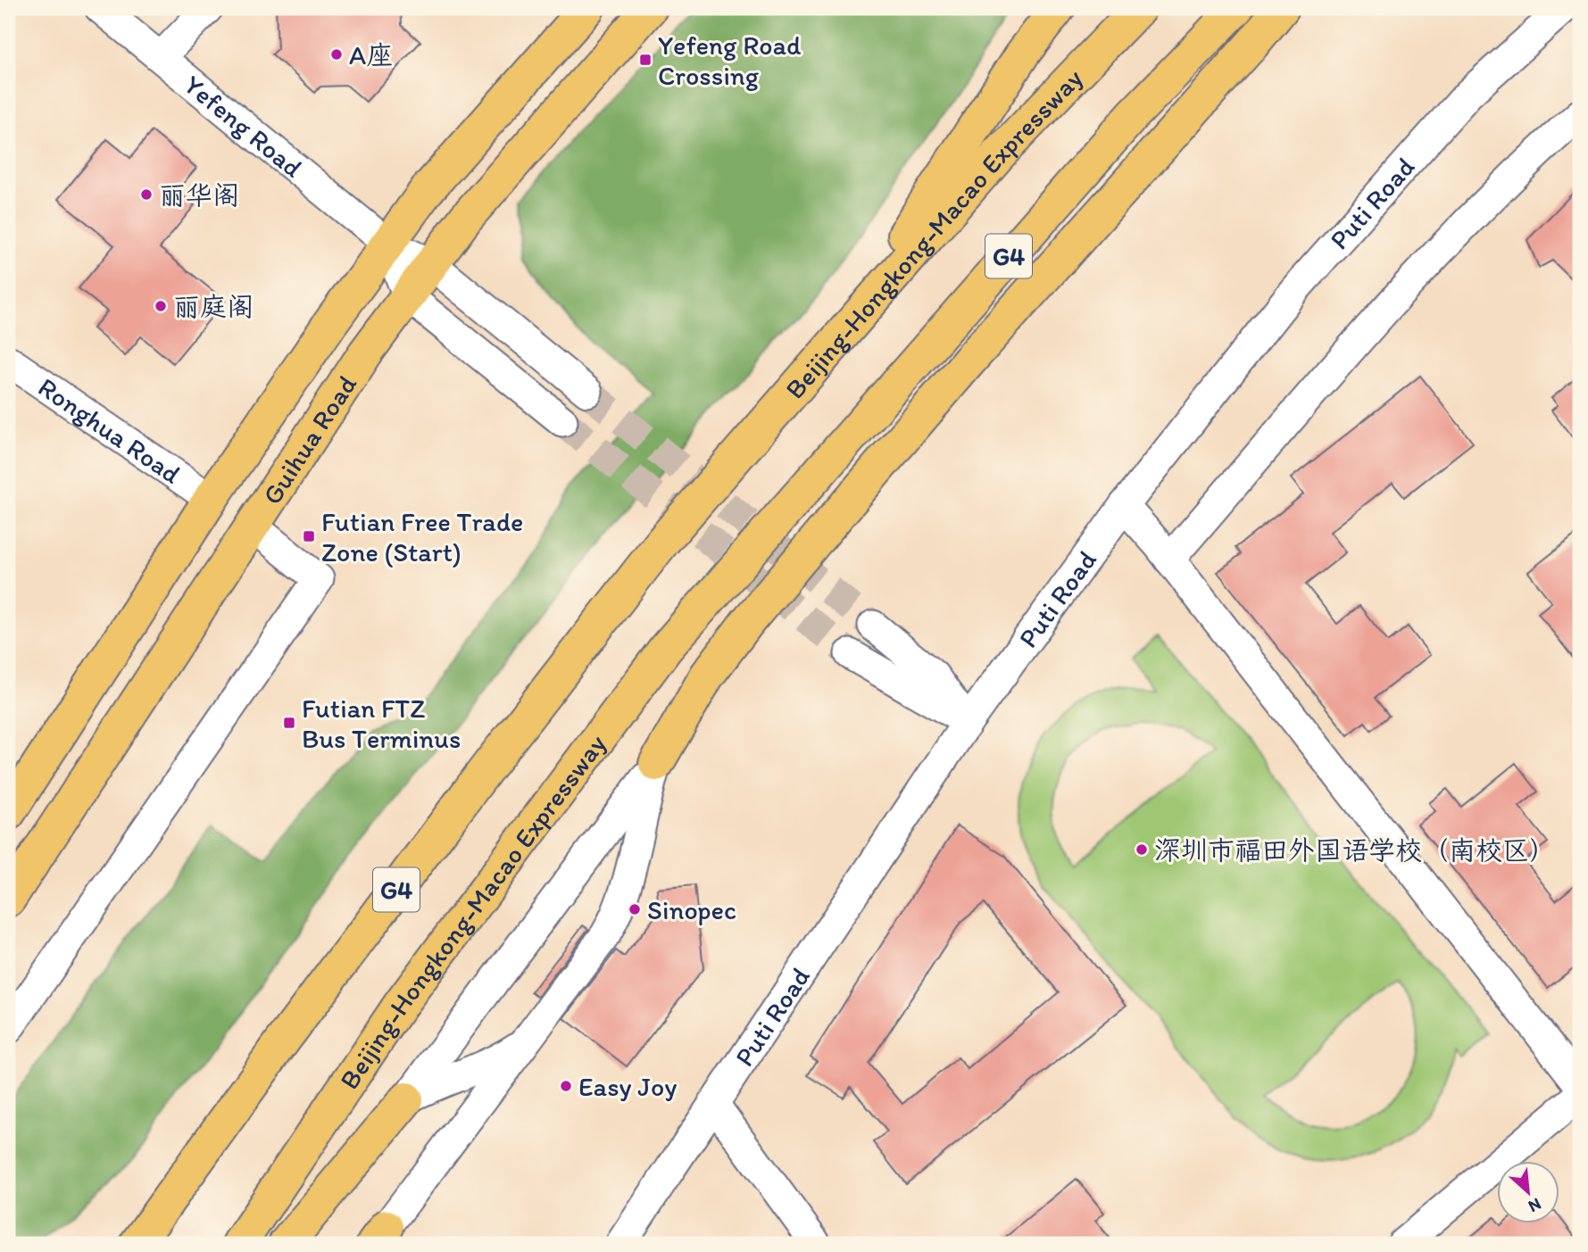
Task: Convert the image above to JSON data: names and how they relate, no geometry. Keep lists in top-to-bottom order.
{
  "streets": {
    "main road": ["Beijing-Hongkong-Macao Expressway", "G4", "Guihua Road"],
    "street": ["Yefeng Road", "Puti Road", "Ronghua Road"]
  },
  "crossings": [
    ["Yefeng Road", "Guihua Road"],
    ["Ronghua Road", "Guihua Road"]
  ],
  "places": {
    "other": [
      "A座",
      "丽华阁",
      "丽庭阁",
      "深圳市福田外国语学校（南校区）",
      "Sinopec",
      "Easy Joy"
    ],
    "transit": ["Yefeng Road Crossing", "Futian Free Trade Zone (Start)", "Futian FTZ Bus Terminus"]
  },
  "north": "bottom right"
}
